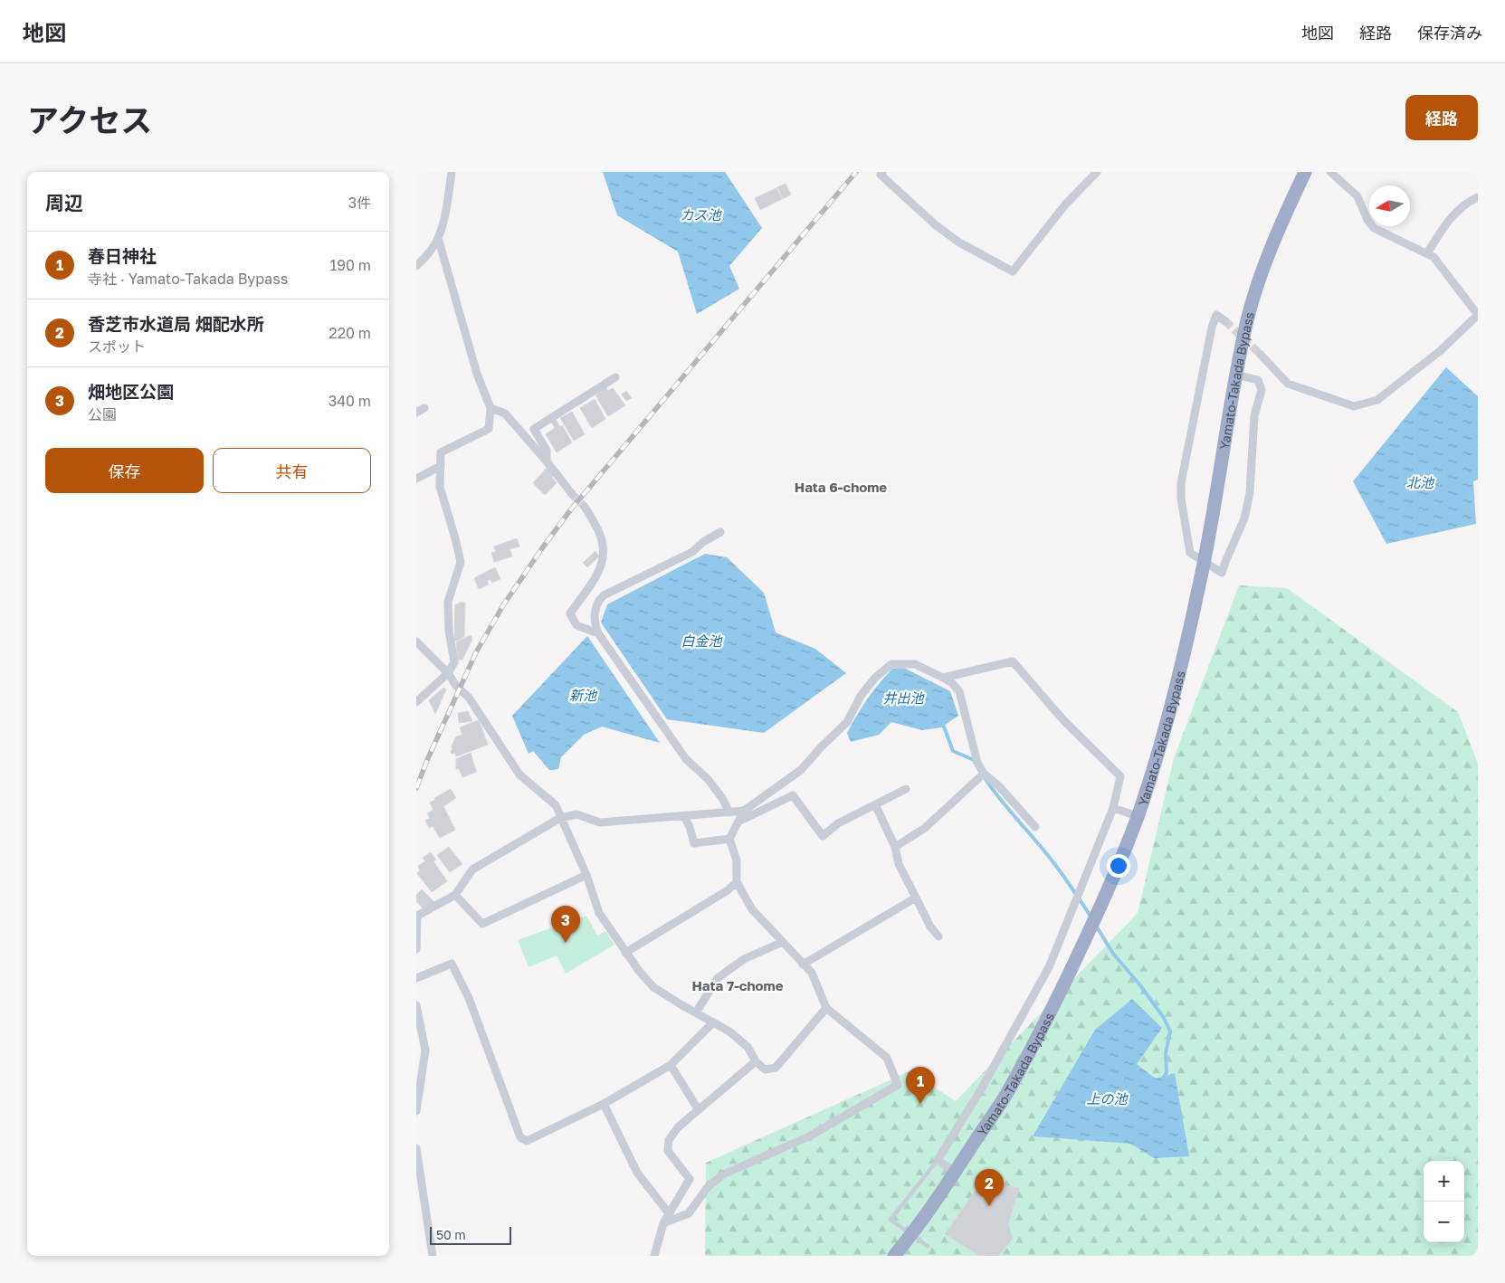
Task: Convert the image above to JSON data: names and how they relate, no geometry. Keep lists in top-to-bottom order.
{
  "streets": {
    "highway": ["Yamato-Takada Bypass"]
  },
  "districts": ["Hata 6-chome", "Hata 7-chome"],
  "water": [
    "カス池",
    "北池",
    "白金池",
    "新池",
    "井出池",
    "上の池"
  ],
  "scale_bar": "50 m",
  "north": "left",
  "page": {
    "header": "地図",
    "nav": ["地図", "経路", "保存済み"],
    "title": "アクセス",
    "buttons": [
      "経路",
      ["保存", "共有"]
    ],
    "heading": ["周辺", "3件"],
    "list": [
      {
        "mark": "1",
        "name": "春日神社",
        "note": "寺社 · Yamato-Takada Bypass",
        "value": "190 m"
      },
      {
        "mark": "2",
        "name": "香芝市水道局 畑配水所",
        "note": "スポット",
        "value": "220 m"
      },
      {
        "mark": "3",
        "name": "畑地区公園",
        "note": "公園",
        "value": "340 m"
      }
    ],
    "pins": ["3", "1", "2"],
    "map_buttons": ["+", "−"],
    "scale": "50 m"
  }
}
